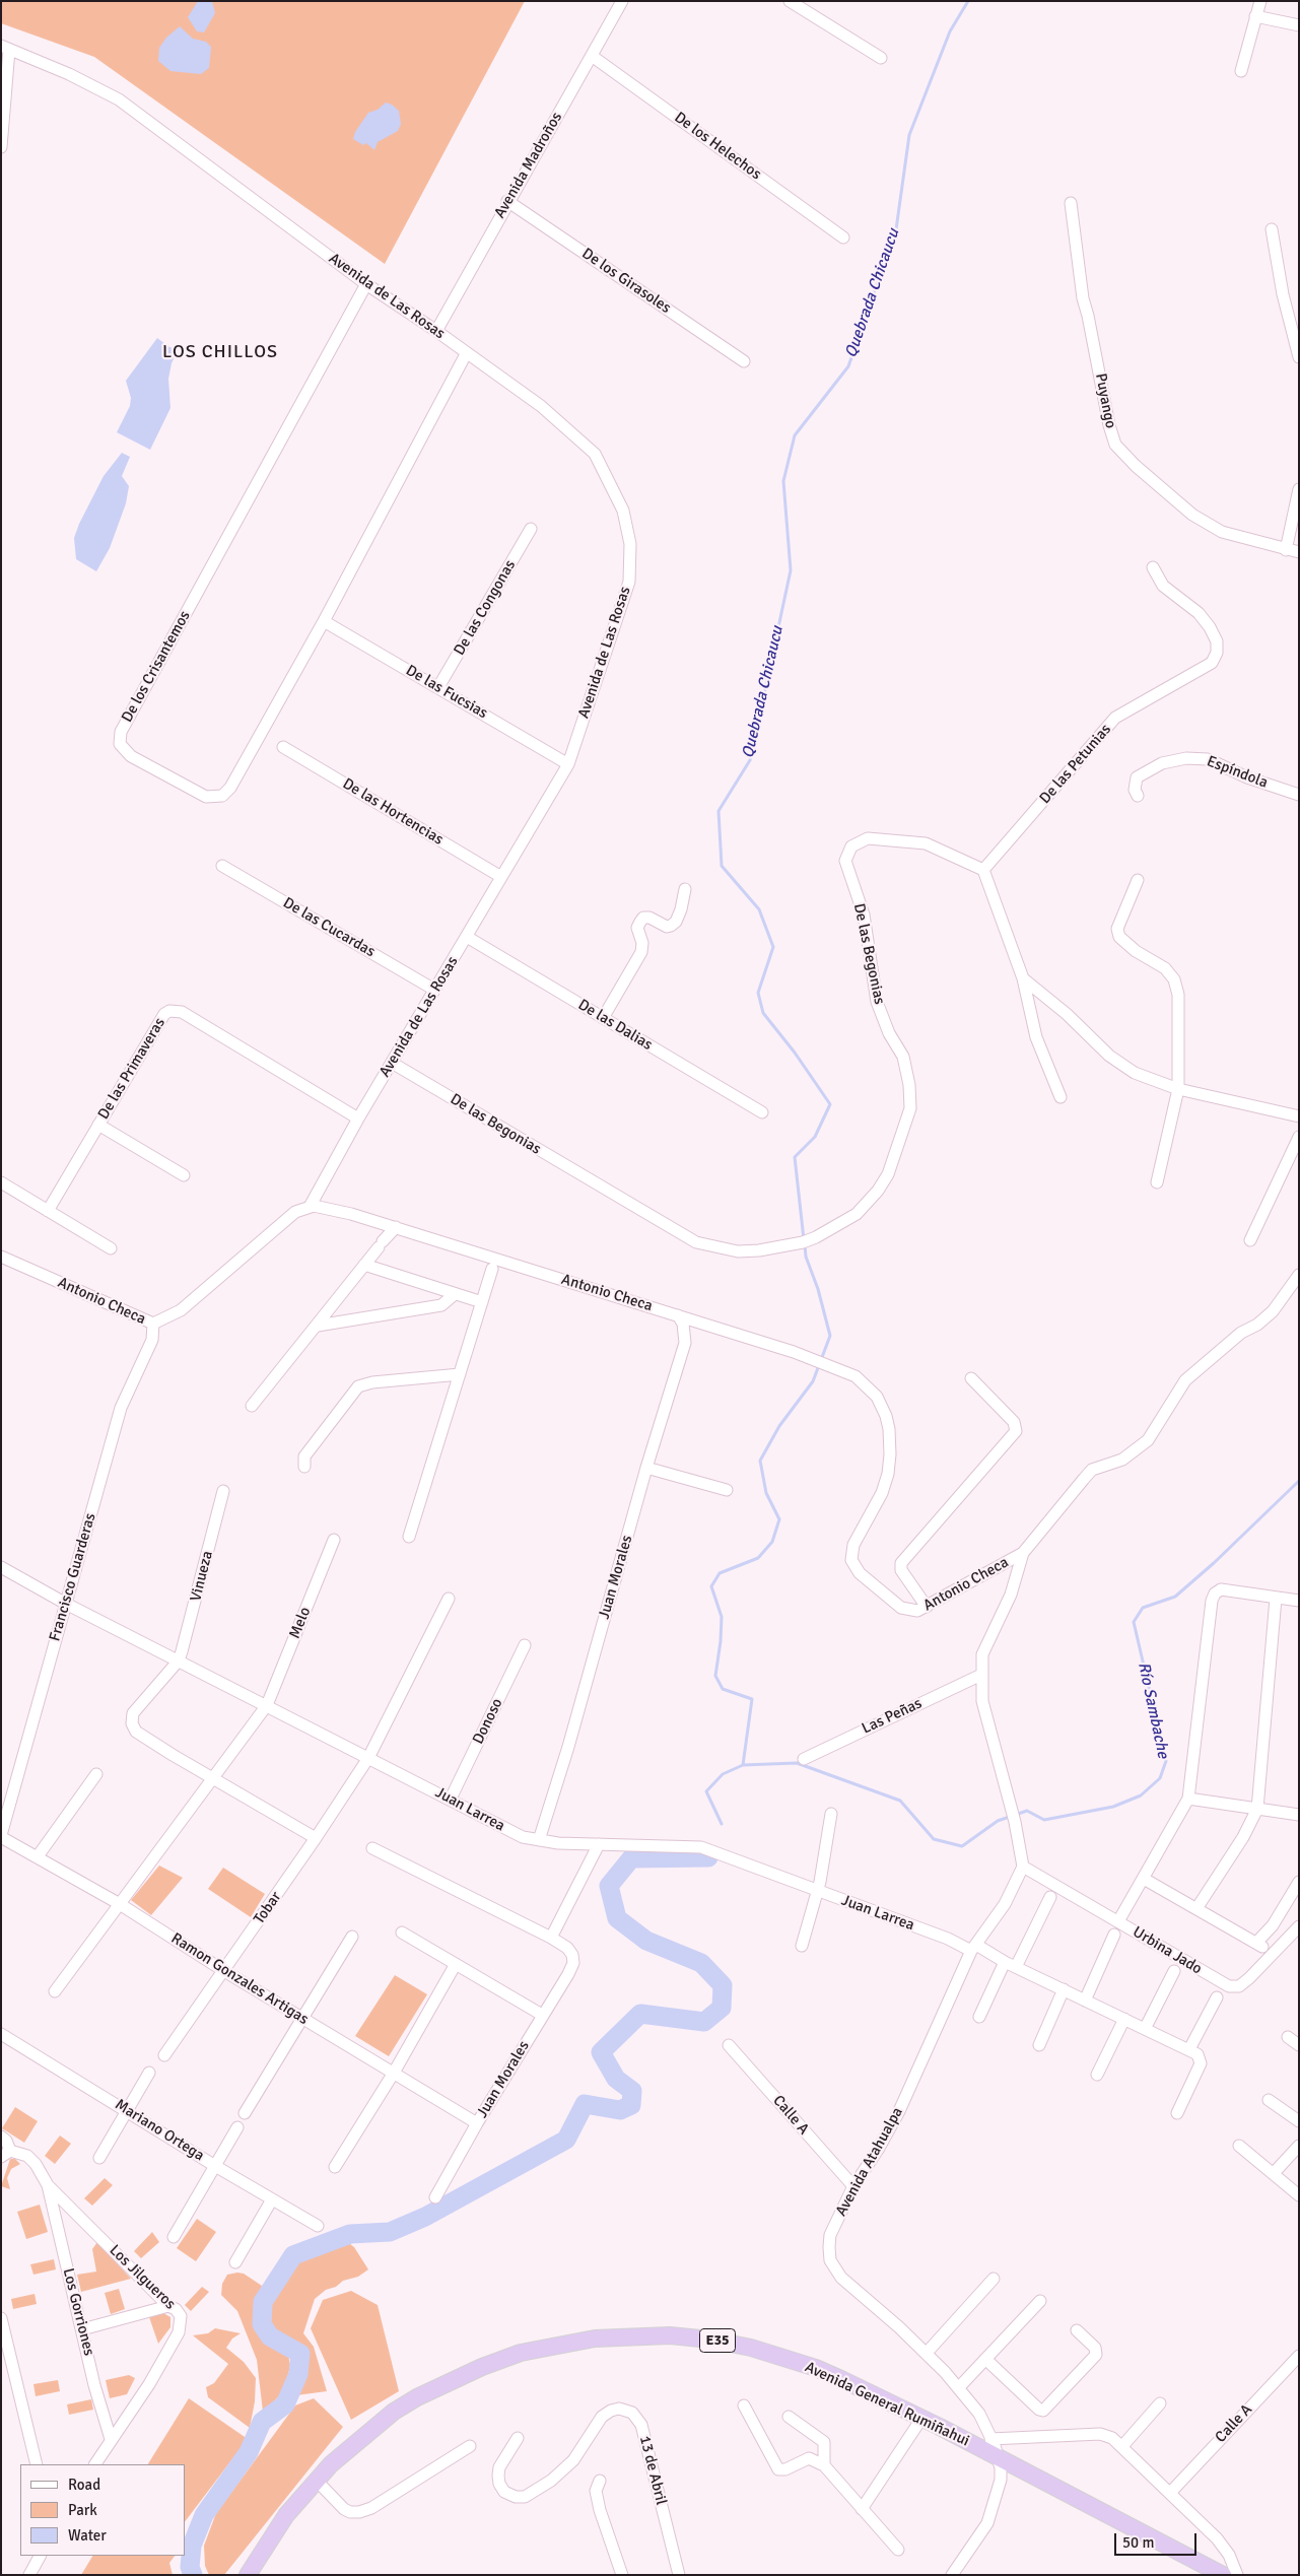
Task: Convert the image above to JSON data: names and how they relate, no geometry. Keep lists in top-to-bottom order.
{
  "streets": {
    "highway": ["E35", "Avenida General Rumiñahui"],
    "street": [
      "De los Helechos",
      "Avenida Madroños",
      "De los Girasoles",
      "Avenida de Las Rosas",
      "Puyango",
      "De las Congonas",
      "De los Crisantemos",
      "De las Fucsias",
      "De las Petunias",
      "Espíndola",
      "De las Hortencias",
      "De las Cucardas",
      "De las Begonias",
      "De las Dalias",
      "De las Primaveras",
      "Antonio Checa",
      "Vinueza",
      "Francisco Guarderas",
      "Juan Morales",
      "Melo",
      "Las Peñas",
      "Donoso",
      "Juan Larrea",
      "Tobar",
      "Urbina Jado",
      "Ramon Gonzales Artigas",
      "Calle A",
      "Mariano Ortega",
      "Avenida Atahualpa",
      "Los Jilgueros",
      "Los Gorriones",
      "13 de Abril"
    ]
  },
  "crossings": [
    ["De los Helechos", "Avenida Madroños"],
    ["Avenida Madroños", "De los Girasoles"],
    ["Avenida Madroños", "Avenida de Las Rosas"],
    ["Avenida de Las Rosas", "De los Crisantemos"],
    ["Avenida de Las Rosas", "De las Fucsias"],
    ["Avenida de Las Rosas", "De las Hortencias"],
    ["Avenida de Las Rosas", "De las Cucardas"],
    ["Avenida de Las Rosas", "De las Begonias"],
    ["Avenida de Las Rosas", "De las Dalias"],
    ["Avenida de Las Rosas", "De las Primaveras"],
    ["Avenida de Las Rosas", "Antonio Checa"],
    ["De las Congonas", "De las Fucsias"],
    ["De los Crisantemos", "De las Fucsias"],
    ["De las Petunias", "De las Begonias"],
    ["Antonio Checa", "Francisco Guarderas"],
    ["Antonio Checa", "Juan Morales"],
    ["Vinueza", "Juan Larrea"],
    ["Francisco Guarderas", "Juan Larrea"],
    ["Francisco Guarderas", "Ramon Gonzales Artigas"],
    ["Juan Morales", "Juan Larrea"],
    ["Juan Morales", "Ramon Gonzales Artigas"],
    ["Melo", "Juan Larrea"],
    ["Melo", "Ramon Gonzales Artigas"],
    ["Donoso", "Juan Larrea"],
    ["Juan Larrea", "Tobar"],
    ["Juan Larrea", "Avenida Atahualpa"],
    ["Tobar", "Ramon Gonzales Artigas"],
    ["Urbina Jado", "Avenida Atahualpa"],
    ["Calle A", "Avenida Atahualpa"],
    ["Avenida Atahualpa", "Avenida General Rumiñahui"],
    ["Los Jilgueros", "Los Gorriones"]
  ],
  "districts": ["LOS CHILLOS"],
  "water": ["Quebrada Chicaucu", "Río Sambache"],
  "legend": ["Road", "Park", "Water"],
  "scale_bar": "50 m"
}
